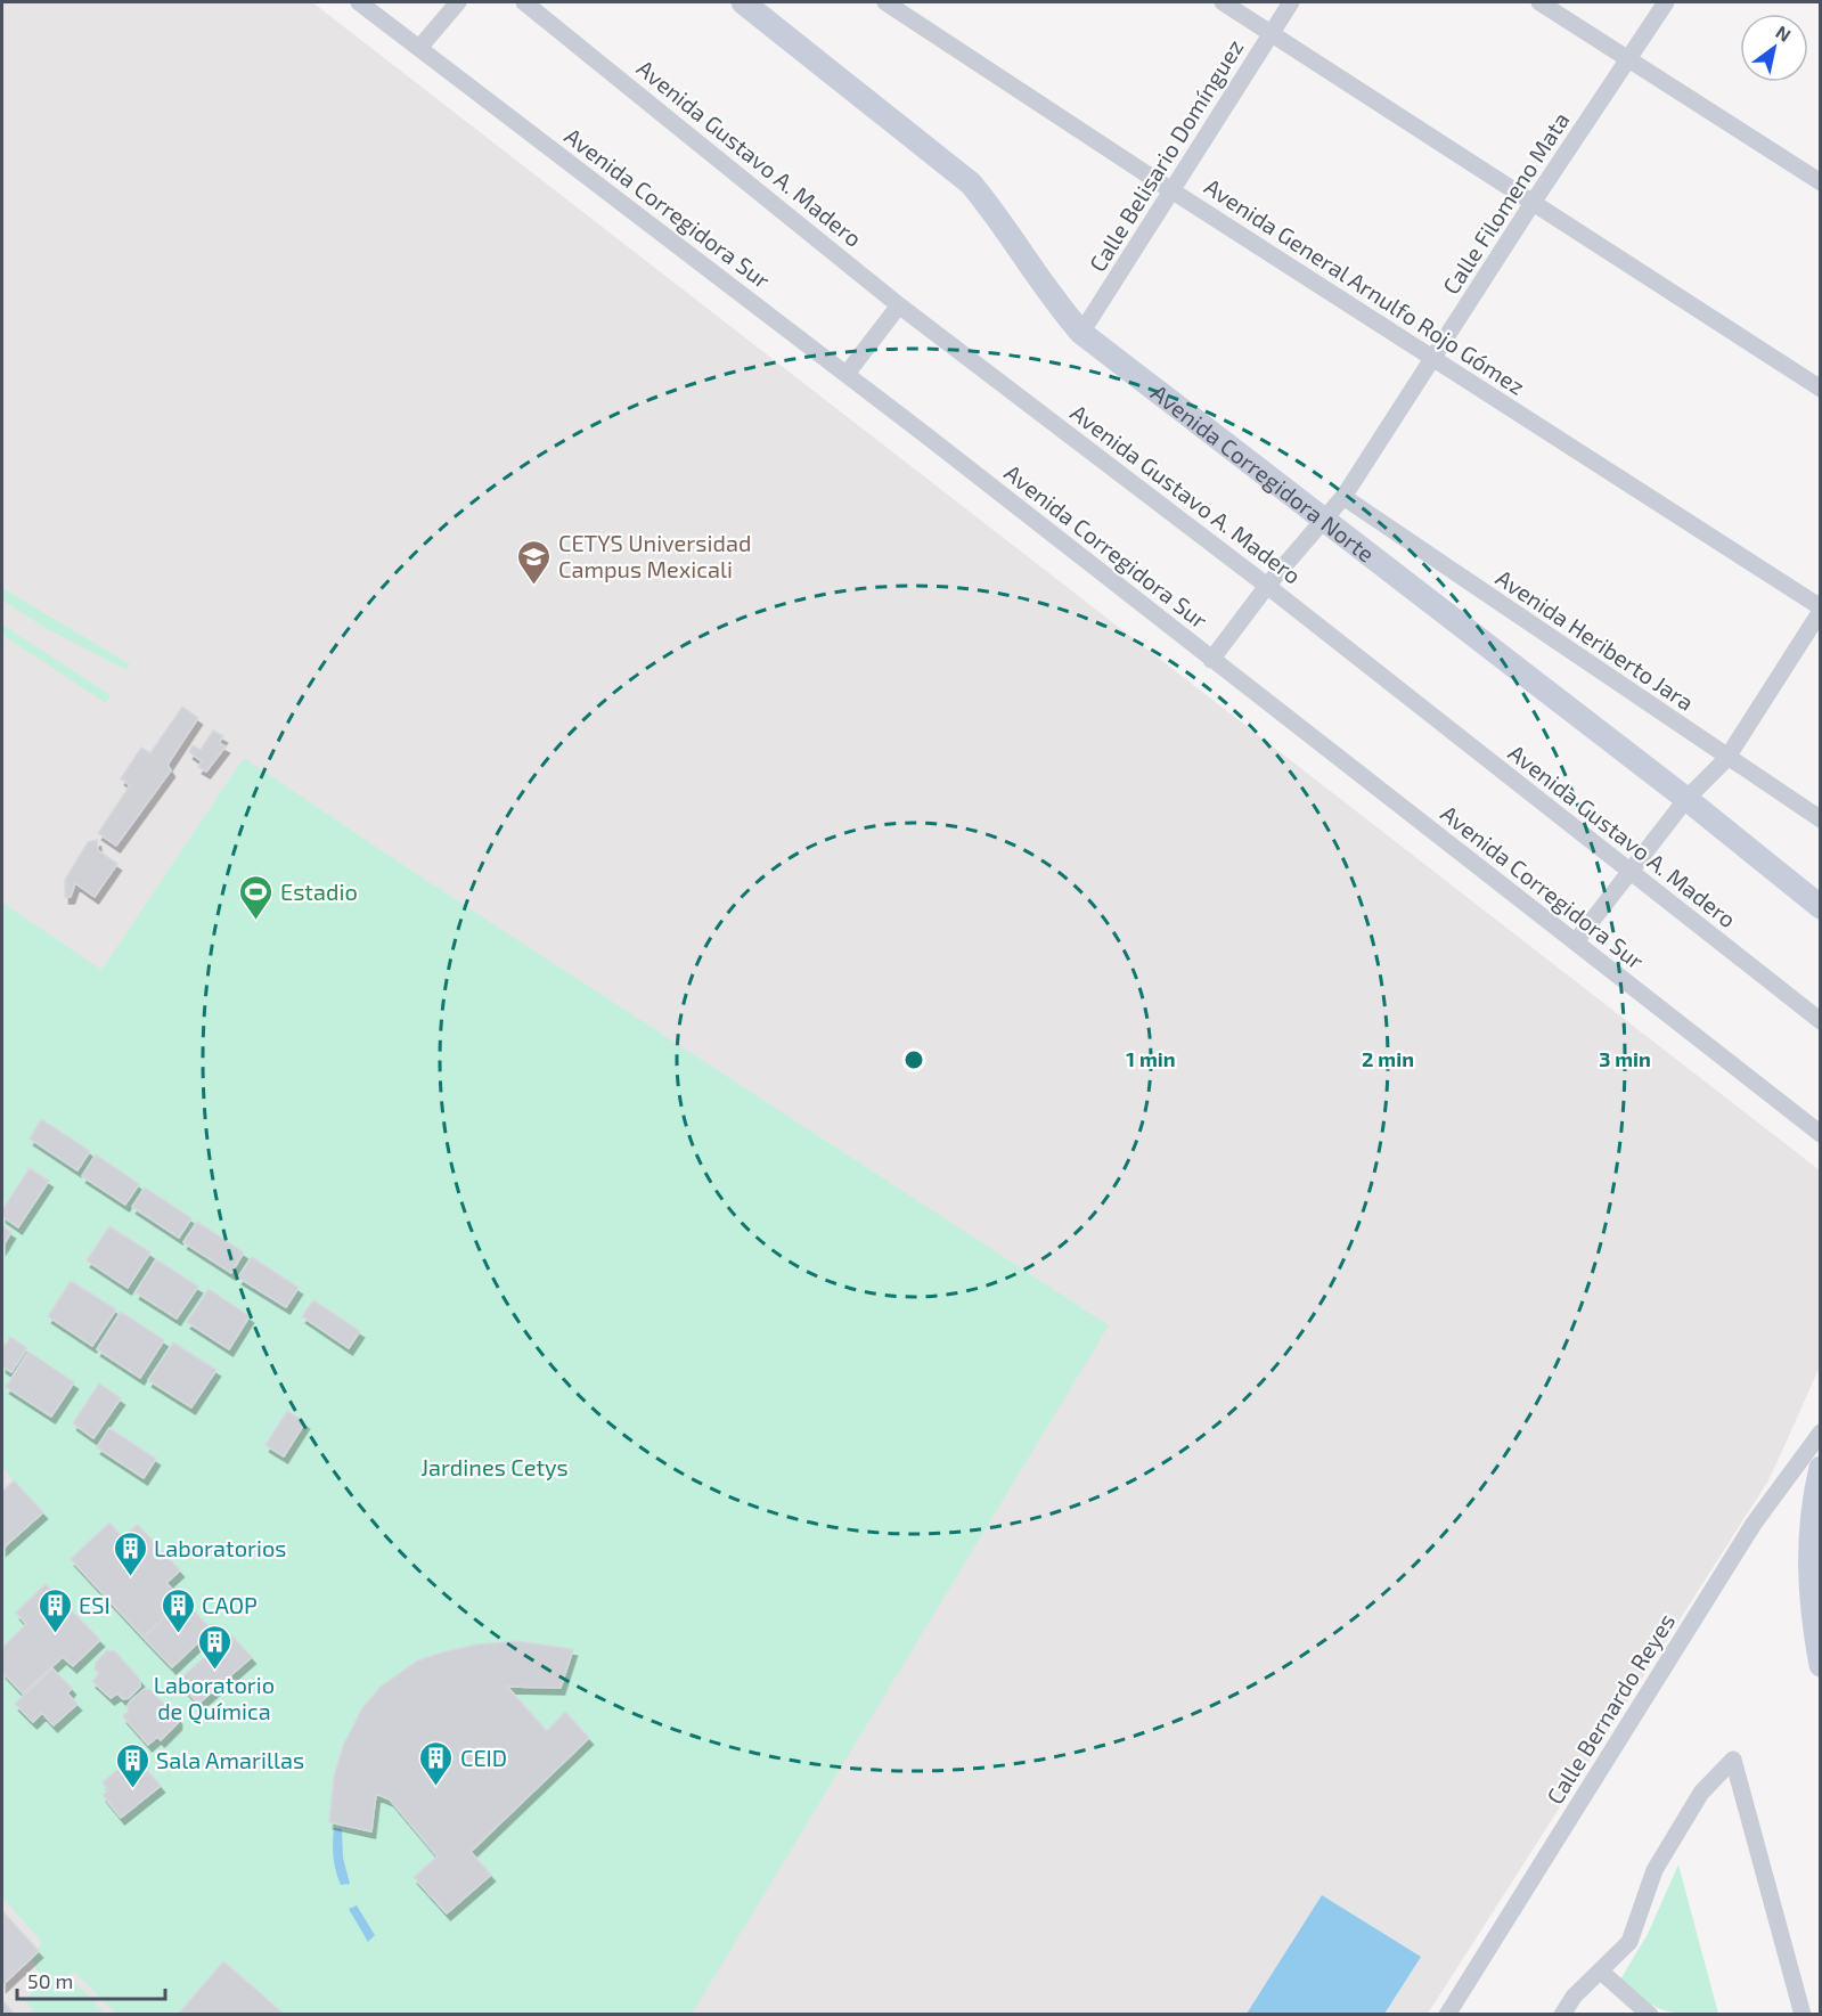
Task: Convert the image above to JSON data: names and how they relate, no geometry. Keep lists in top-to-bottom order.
{
  "streets": {
    "street": [
      "Avenida Gustavo A. Madero",
      "Calle Belisario Domínguez",
      "Calle Filomeno Mata",
      "Avenida Corregidora Sur",
      "Avenida General Arnulfo Rojo Gómez",
      "Avenida Corregidora Norte",
      "Avenida Heriberto Jara",
      "Calle Bernardo Reyes"
    ]
  },
  "crossings": [
    ["Avenida Gustavo A. Madero", "Calle Filomeno Mata"],
    ["Calle Belisario Domínguez", "Avenida General Arnulfo Rojo Gómez"],
    ["Calle Belisario Domínguez", "Avenida Corregidora Norte"],
    ["Calle Filomeno Mata", "Avenida Corregidora Sur"],
    ["Calle Filomeno Mata", "Avenida General Arnulfo Rojo Gómez"],
    ["Calle Filomeno Mata", "Avenida Corregidora Norte"],
    ["Calle Filomeno Mata", "Avenida Heriberto Jara"]
  ],
  "parks": ["Jardines Cetys"],
  "places": {
    "school or university": ["CETYS Universidad Campus Mexicali"],
    "sports": ["Estadio"],
    "building": [
      "Laboratorios",
      "ESI",
      "CAOP",
      "Laboratorio de Química",
      "CEID",
      "Sala Amarillas"
    ]
  },
  "scale_bar": "50 m",
  "north": "top right",
  "rings": ["1 min", "2 min", "3 min"]
}
